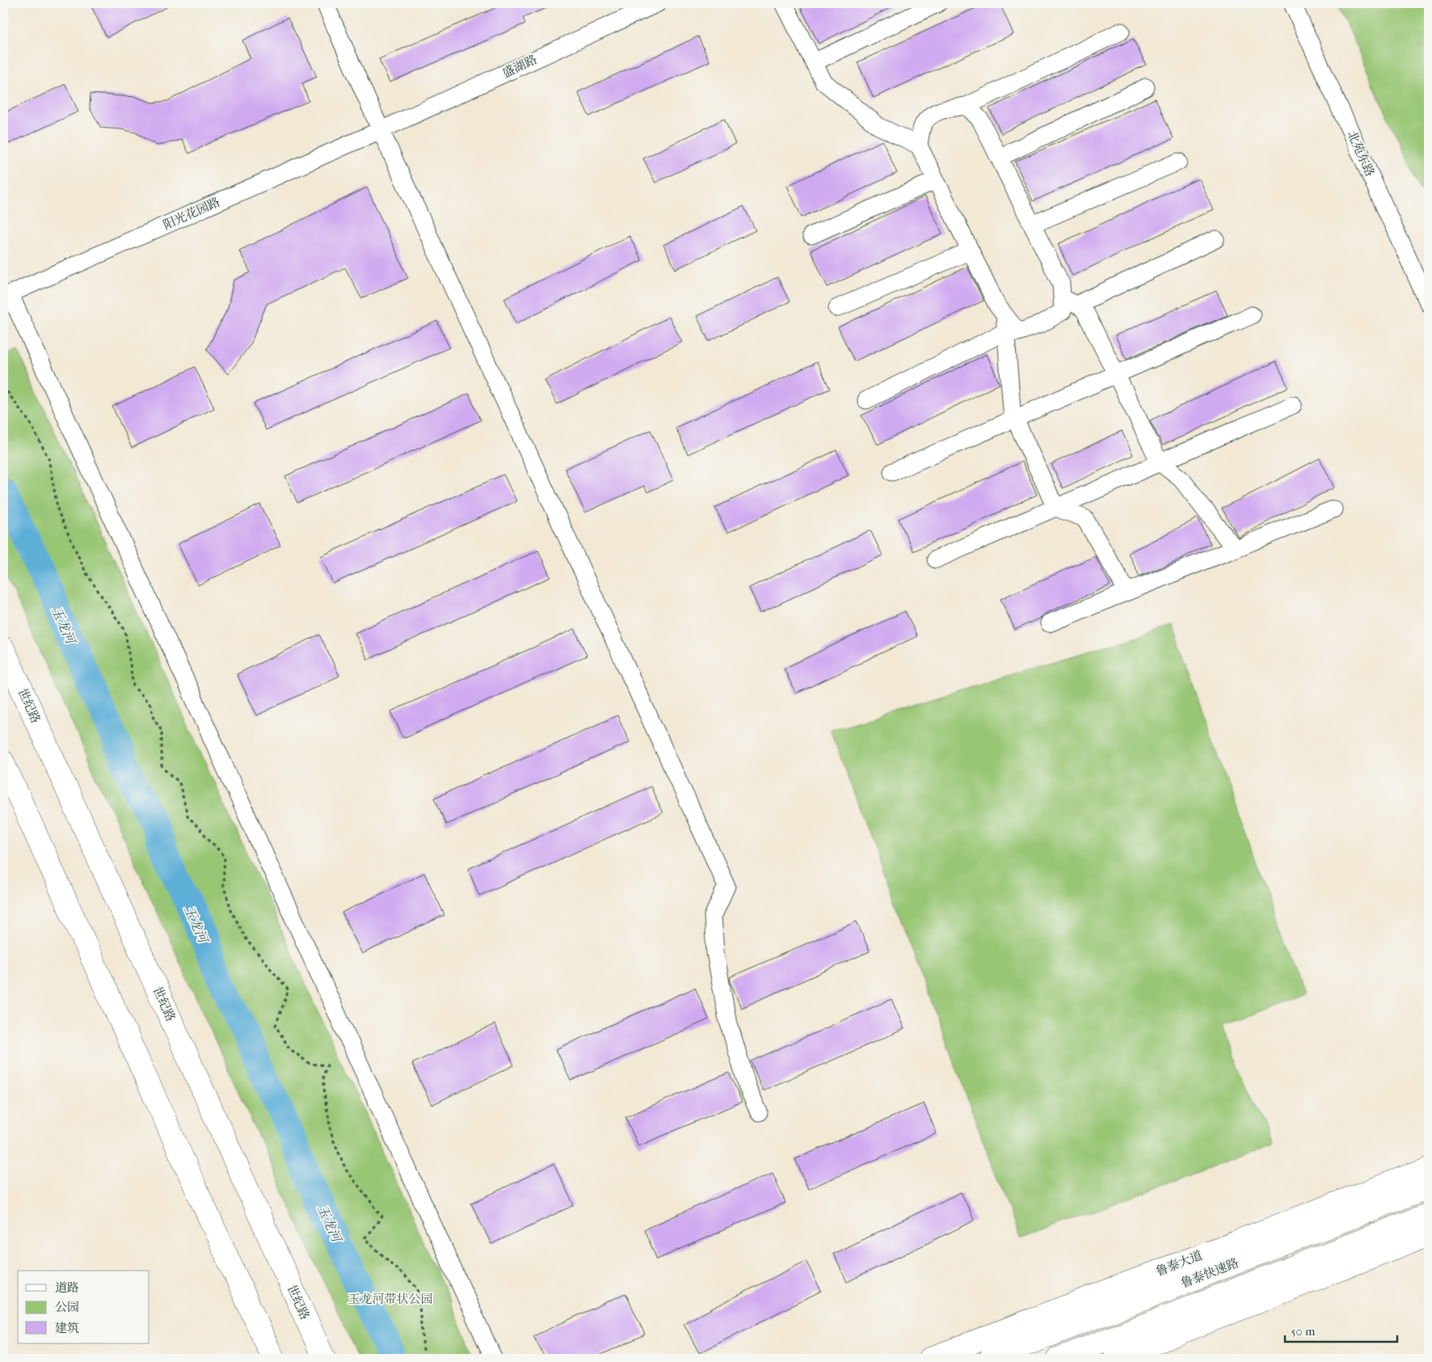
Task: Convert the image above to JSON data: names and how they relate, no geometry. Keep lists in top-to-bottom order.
{
  "streets": {
    "main road": ["世纪路", "鲁泰大道", "鲁泰快速路"],
    "street": ["盛湖路", "北苑东路", "阳光花园路"]
  },
  "crossings": [
    ["盛湖路", "阳光花园路"]
  ],
  "water": ["玉龙河"],
  "parks": ["玉龙河带状公园"],
  "legend": ["道路", "公园", "建筑"],
  "scale_bar": "50 m"
}
